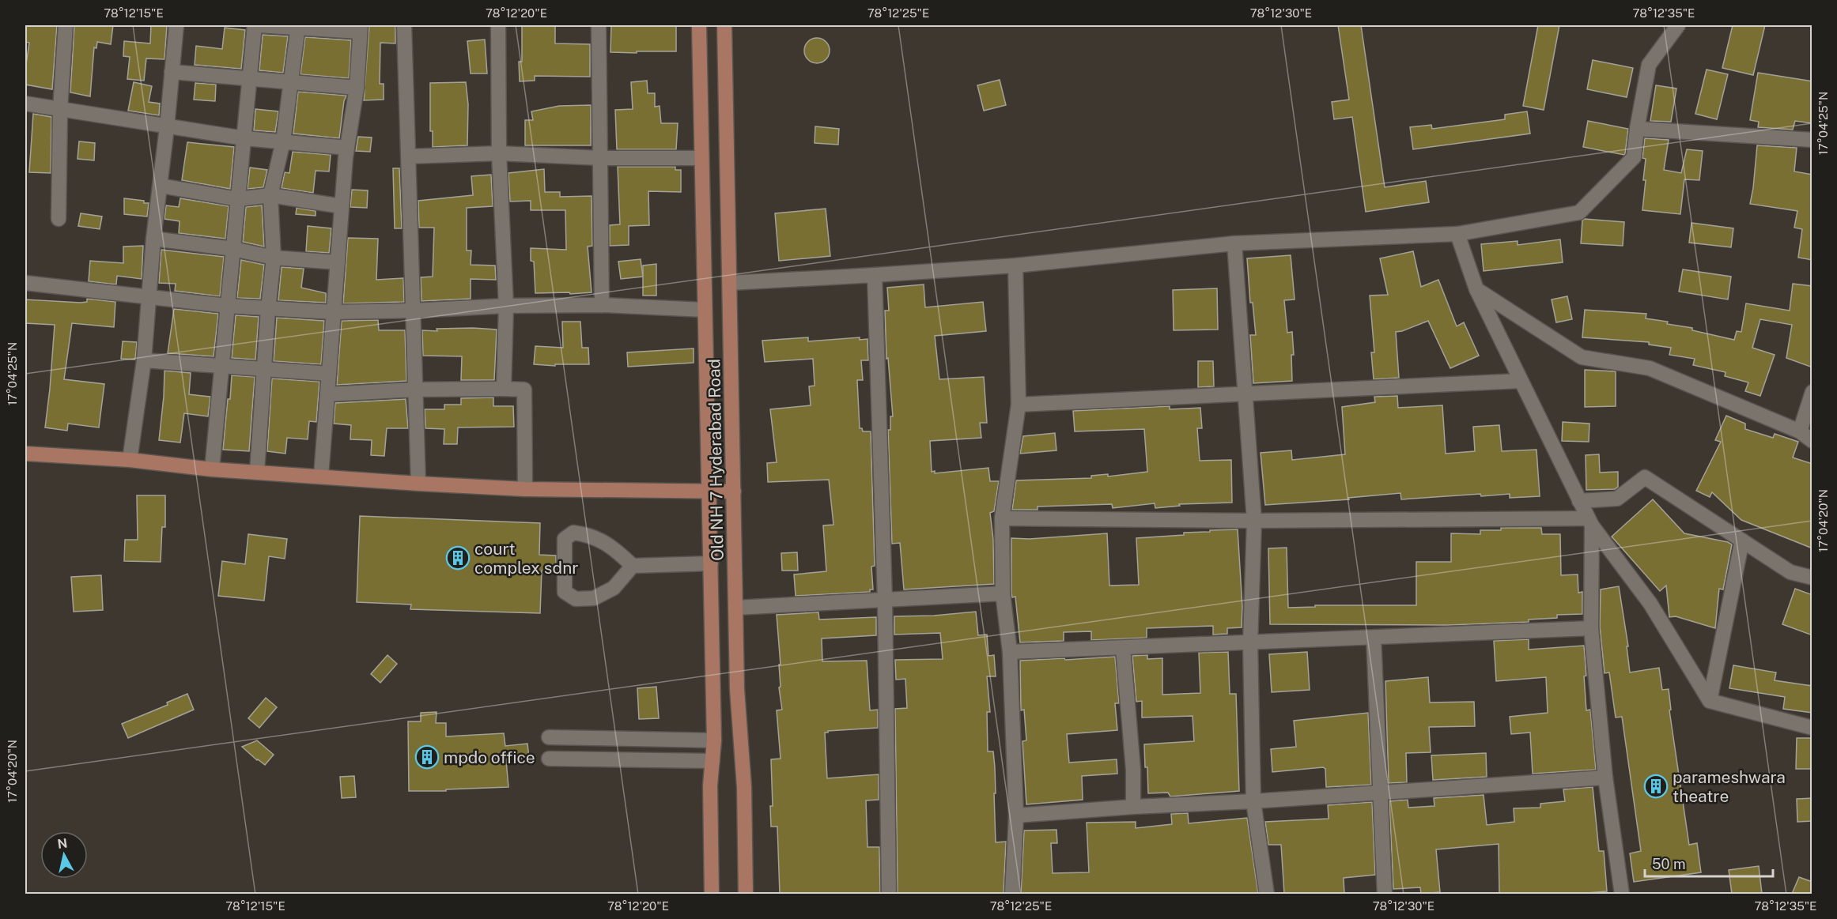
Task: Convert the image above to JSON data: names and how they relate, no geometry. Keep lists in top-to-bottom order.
{
  "streets": {
    "main road": ["Old NH 7 Hyderabad Road"]
  },
  "places": {
    "building": ["court complex sdnr", "mpdo office", "parameshwara theatre"]
  },
  "scale_bar": "50 m",
  "north": "top",
  "coordinates": [
    "78°12'15\"E",
    "78°12'20\"E",
    "78°12'25\"E",
    "78°12'30\"E",
    "78°12'35\"E",
    "17°04'25\"N",
    "17°04'20\"N"
  ]
}
